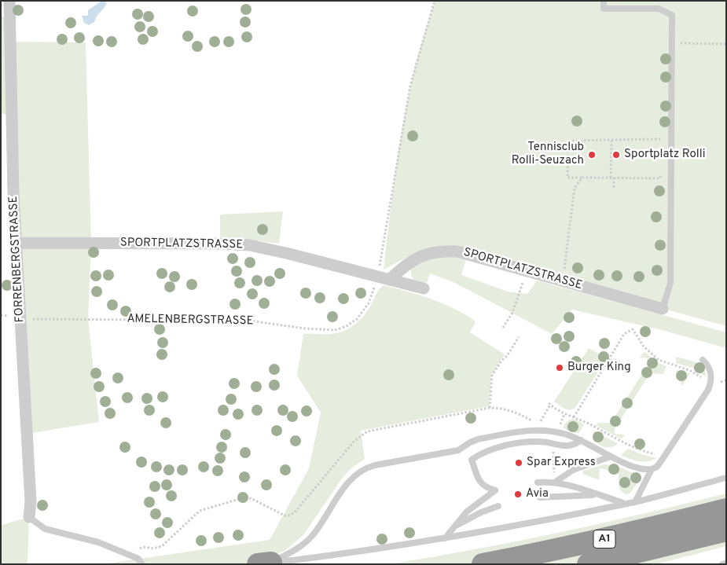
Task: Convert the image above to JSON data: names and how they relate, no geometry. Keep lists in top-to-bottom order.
{
  "streets": {
    "highway": ["A1"],
    "street": ["SPORTPLATZSTRASSE", "FORRENBERGSTRASSE"],
    "path": ["AMELENBERGSTRASSE"]
  },
  "crossings": [
    ["SPORTPLATZSTRASSE", "FORRENBERGSTRASSE"],
    ["SPORTPLATZSTRASSE", "AMELENBERGSTRASSE"],
    ["FORRENBERGSTRASSE", "AMELENBERGSTRASSE"]
  ],
  "places": [
    "Tennisclub Rolli-Seuzach",
    "Sportplatz Rolli",
    "Burger King",
    "Spar Express",
    "Avia"
  ]
}
